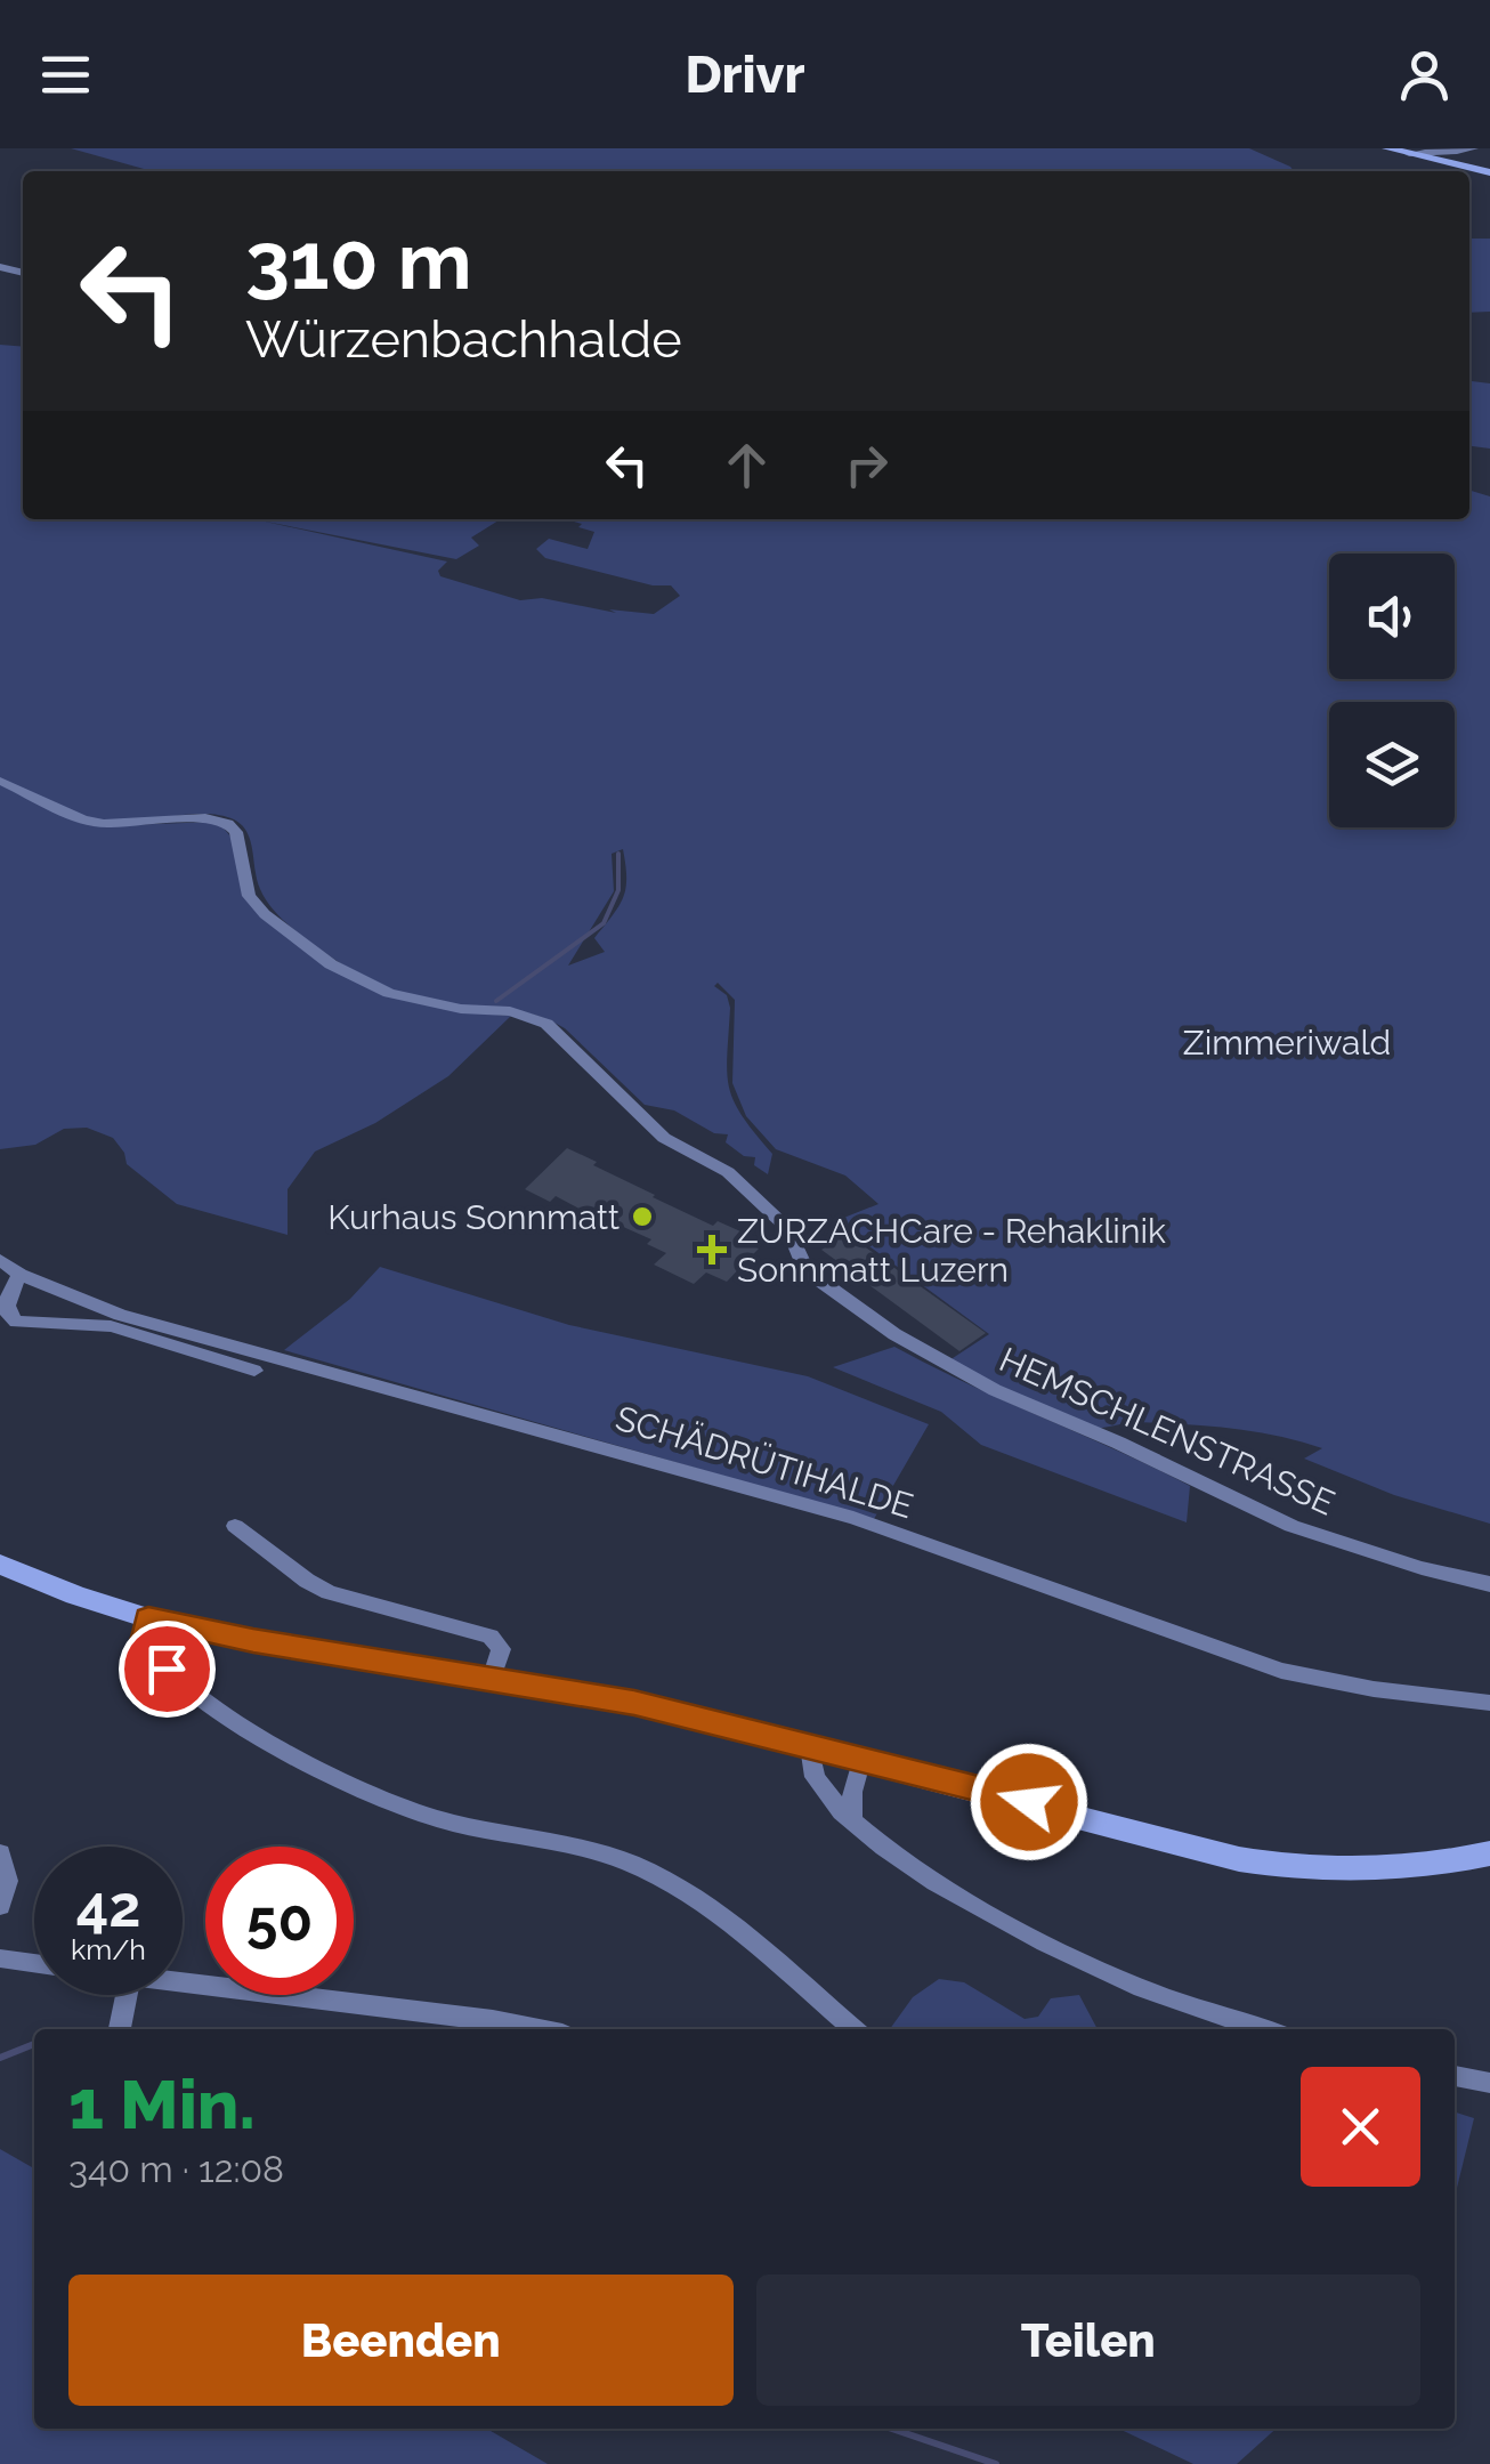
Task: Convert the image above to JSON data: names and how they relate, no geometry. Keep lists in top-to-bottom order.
{
  "streets": {
    "street": ["HEMSCHLENSTRASSE", "SCHÄDRÜTIHALDE"]
  },
  "parks": ["Zimmeriwald"],
  "places": {
    "other": ["Kurhaus Sonnmatt"],
    "health": ["ZURZACHCare - Rehaklinik Sonnmatt Luzern"]
  },
  "page": {
    "header": "Drivr",
    "turn": ["310 m", "Würzenbachhalde"],
    "speed": "42 km/h",
    "limit": "50",
    "heading": ["1 Min.", "340 m · 12:08"],
    "buttons": ["Beenden", "Teilen"]
  }
}
